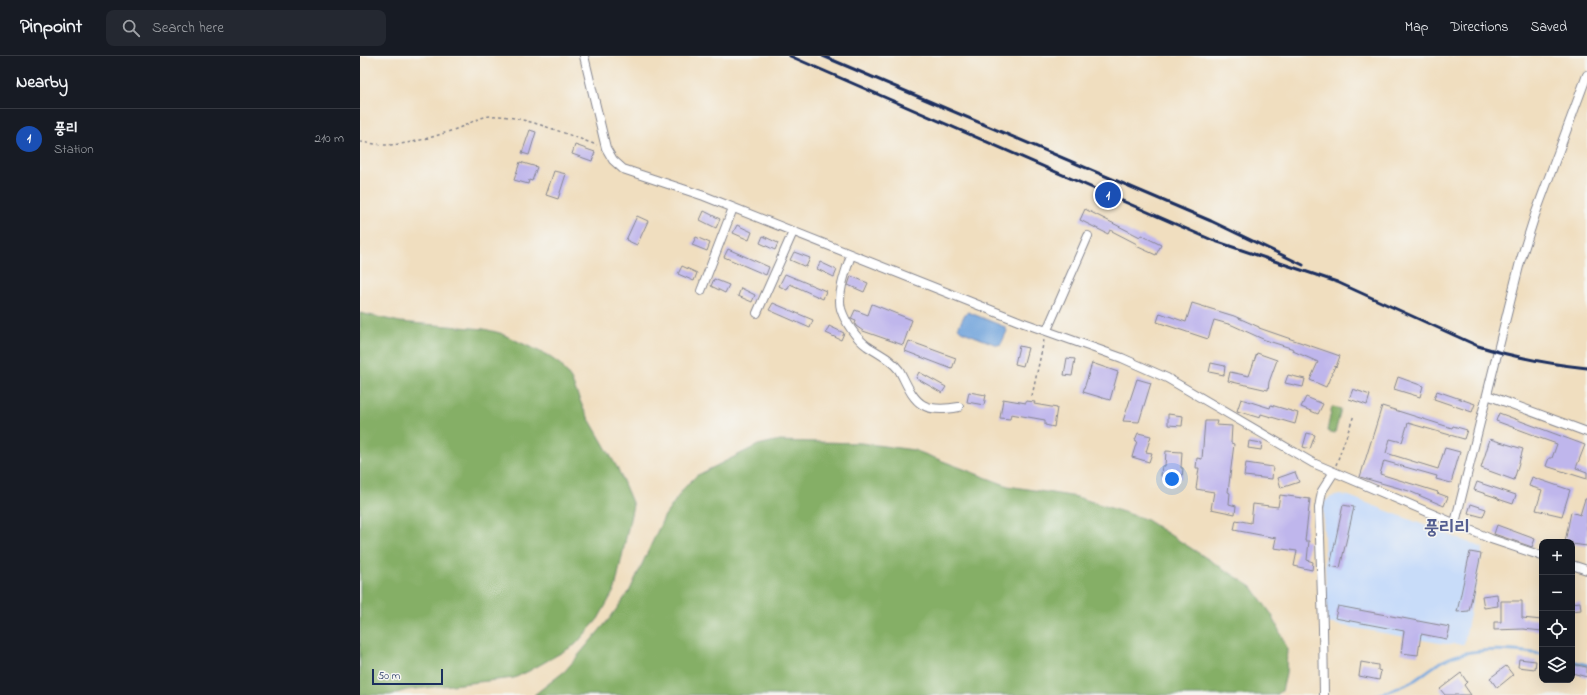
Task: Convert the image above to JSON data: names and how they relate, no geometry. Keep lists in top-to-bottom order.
{
  "districts": ["풍리리"],
  "scale_bar": "50 m",
  "page": {
    "header": "Pinpoint",
    "search": "Search here",
    "nav": ["Map", "Directions", "Saved"],
    "heading": "Nearby",
    "list": [
      {
        "mark": "1",
        "name": "풍리",
        "note": "Station",
        "value": "210 m"
      }
    ],
    "pins": "1",
    "map_buttons": ["+", "−"],
    "scale": "50 m"
  }
}
